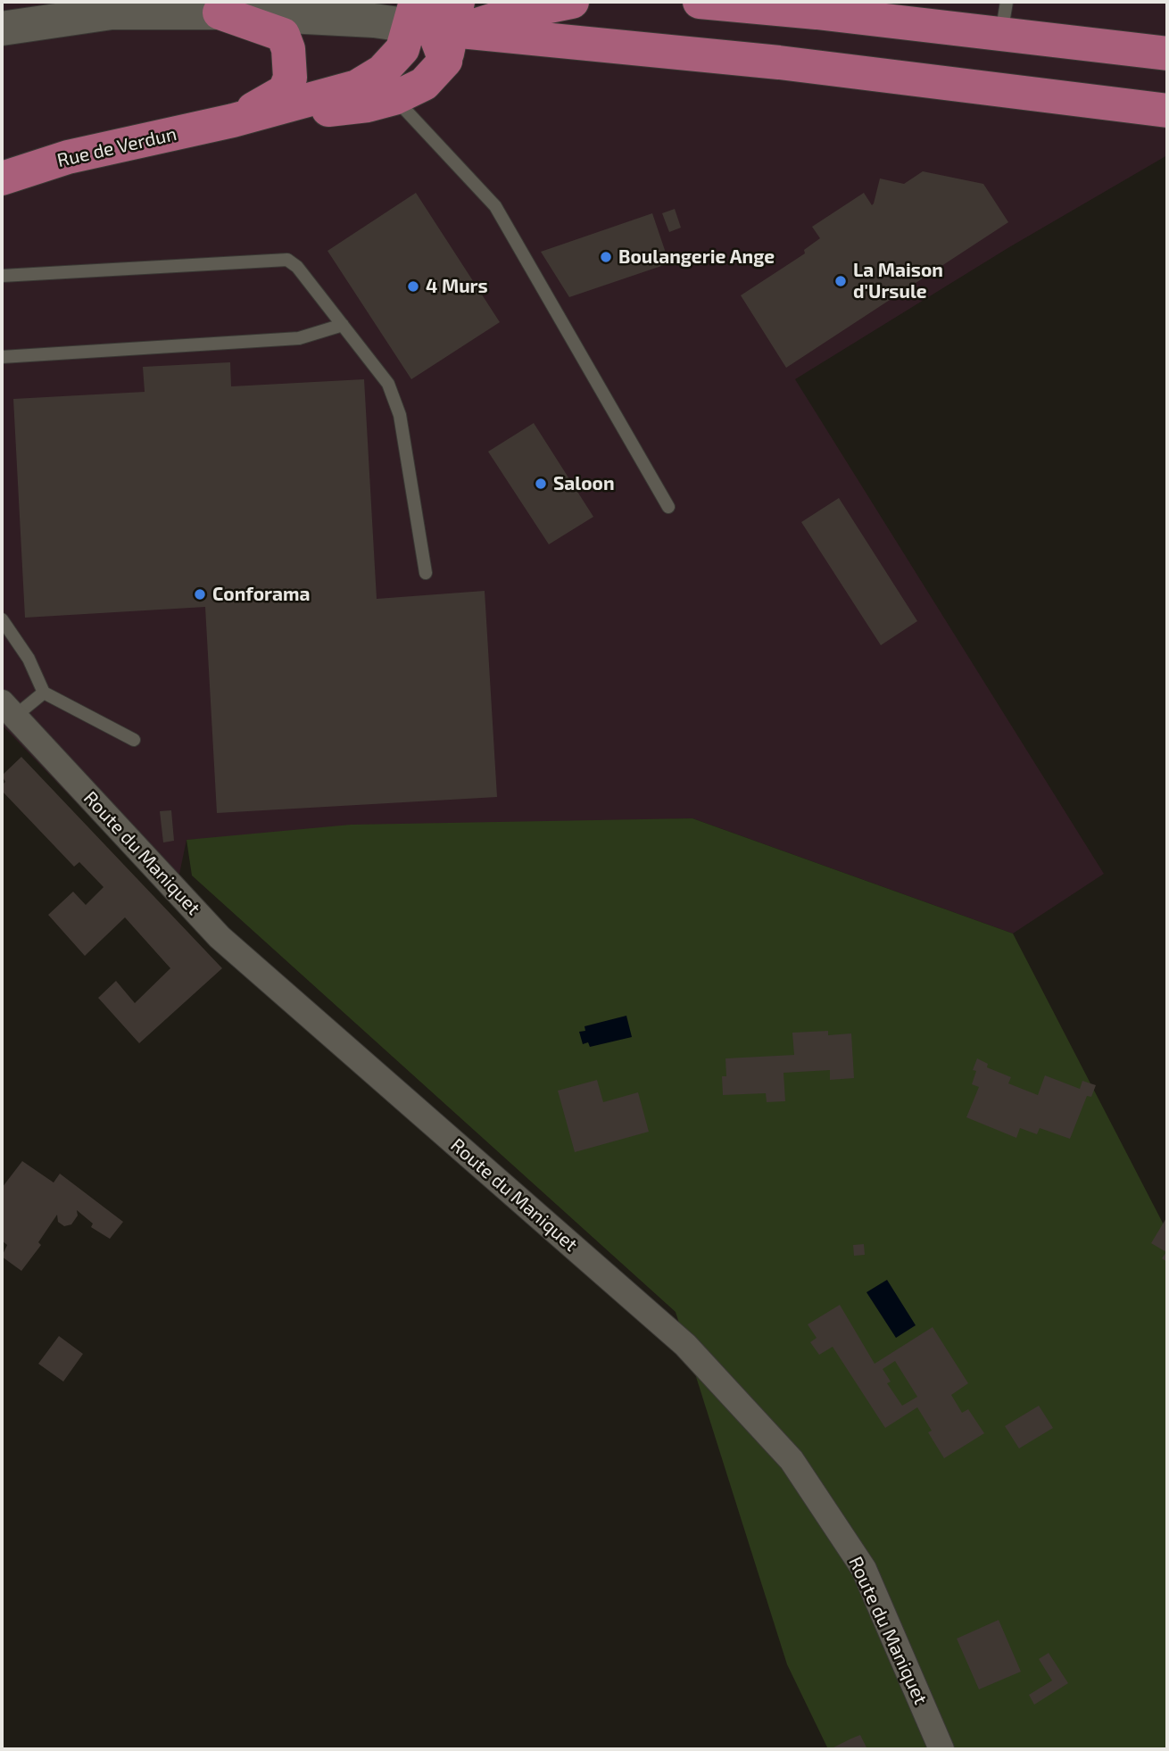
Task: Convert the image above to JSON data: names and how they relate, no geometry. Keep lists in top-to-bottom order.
{
  "streets": {
    "main road": ["Rue de Verdun"],
    "street": ["Route du Maniquet"]
  },
  "places": [
    "Boulangerie Ange",
    "La Maison d'Ursule",
    "4 Murs",
    "Saloon",
    "Conforama"
  ]
}
